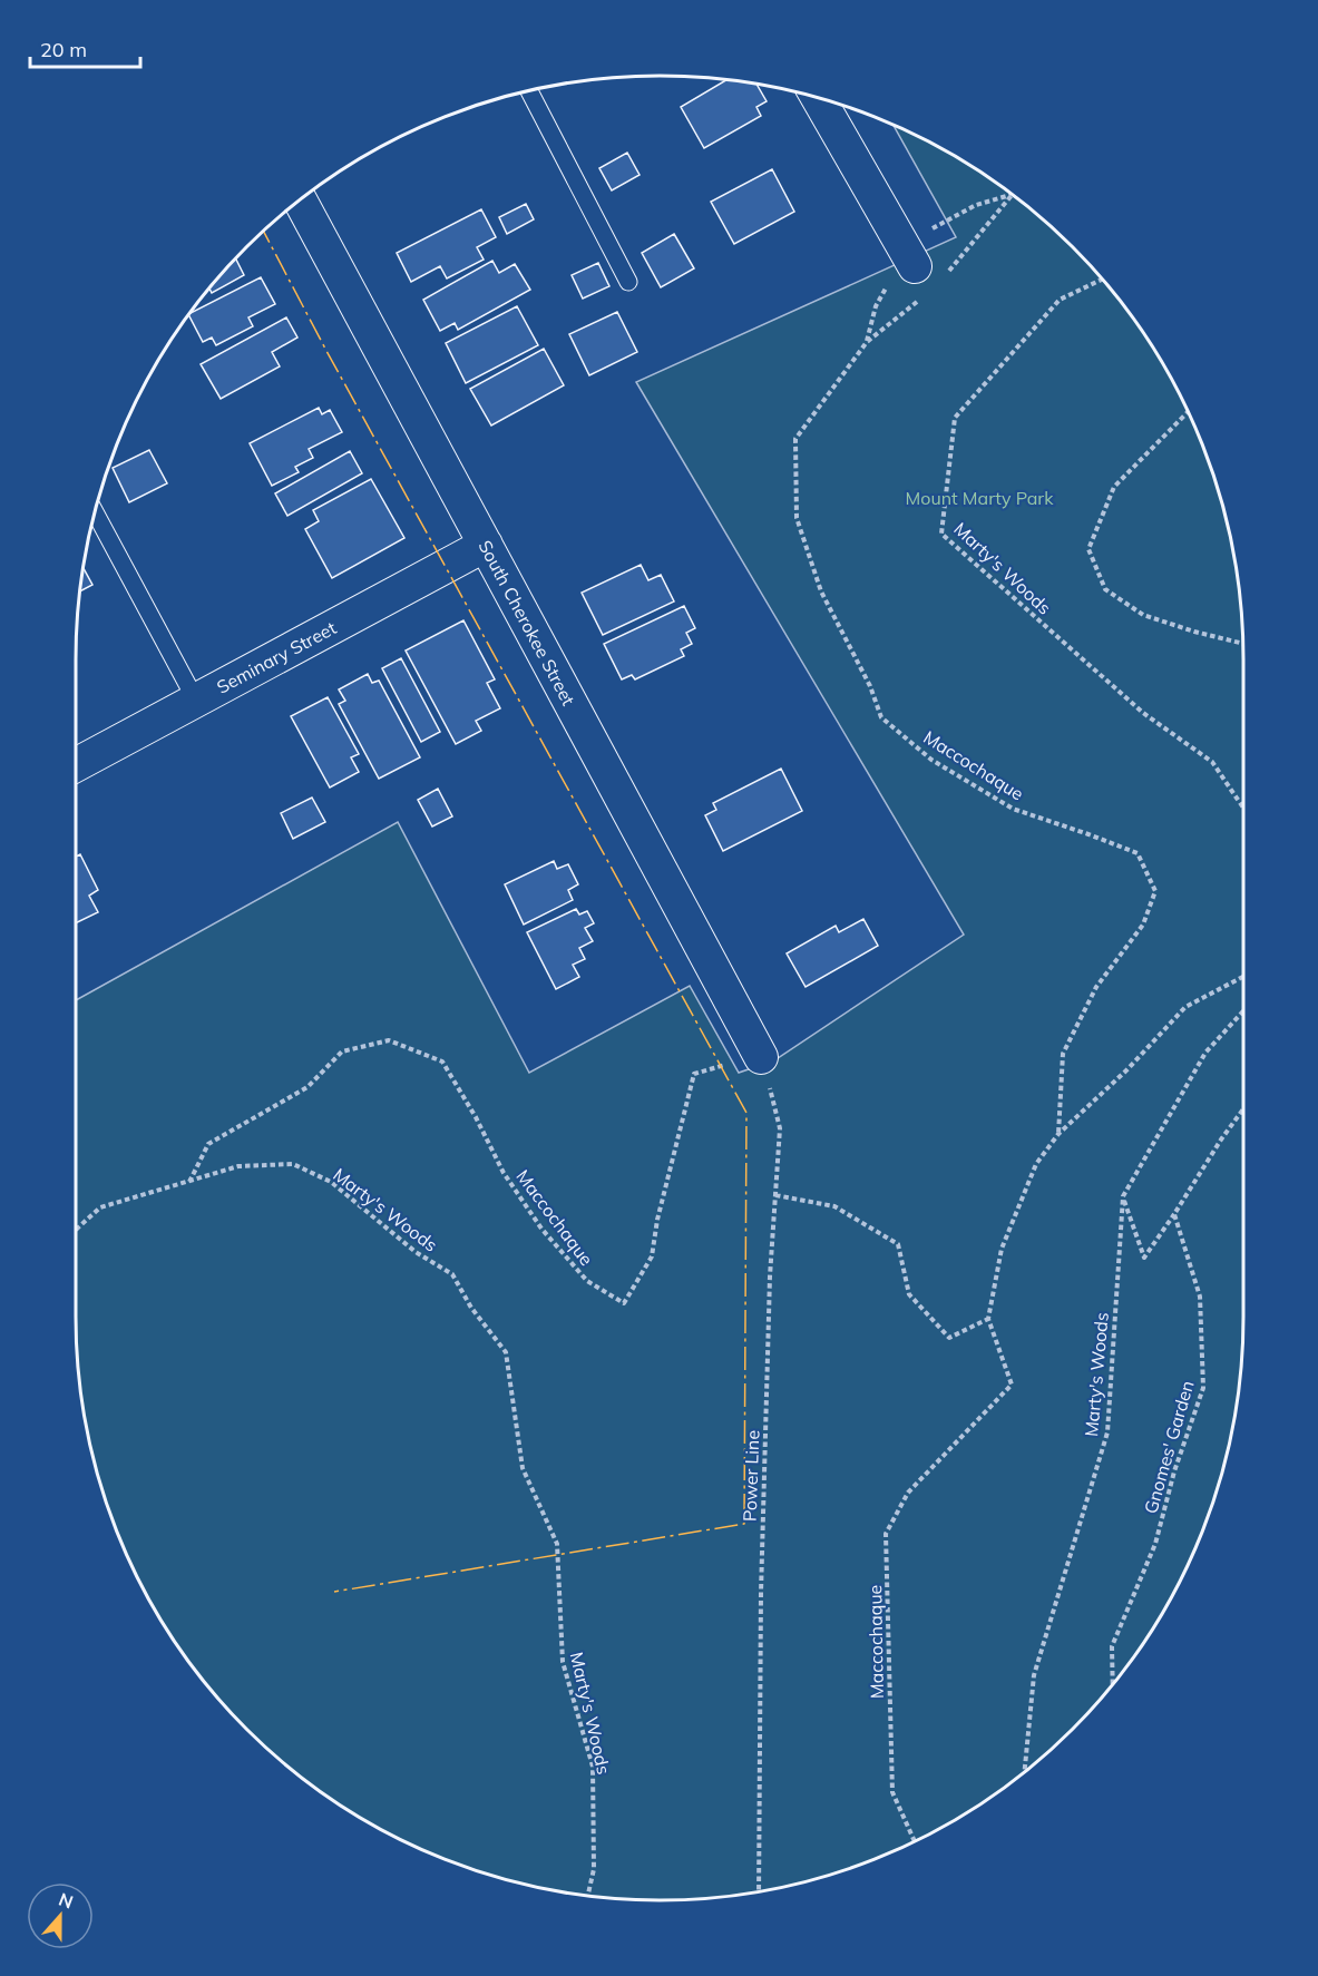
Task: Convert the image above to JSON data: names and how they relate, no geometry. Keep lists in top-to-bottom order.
{
  "streets": {
    "street": ["South Cherokee Street", "Seminary Street"],
    "path": [
      "Marty's Woods",
      "Maccochaque",
      "Gnomes' Garden",
      "Power Line"
    ]
  },
  "crossings": [
    ["Marty's Woods", "Maccochaque"],
    ["South Cherokee Street", "Seminary Street"],
    ["South Cherokee Street", "Maccochaque"],
    ["South Cherokee Street", "Power Line"],
    ["Maccochaque", "Power Line"]
  ],
  "parks": ["Mount Marty Park"],
  "scale_bar": "20 m",
  "north": "top"
}
